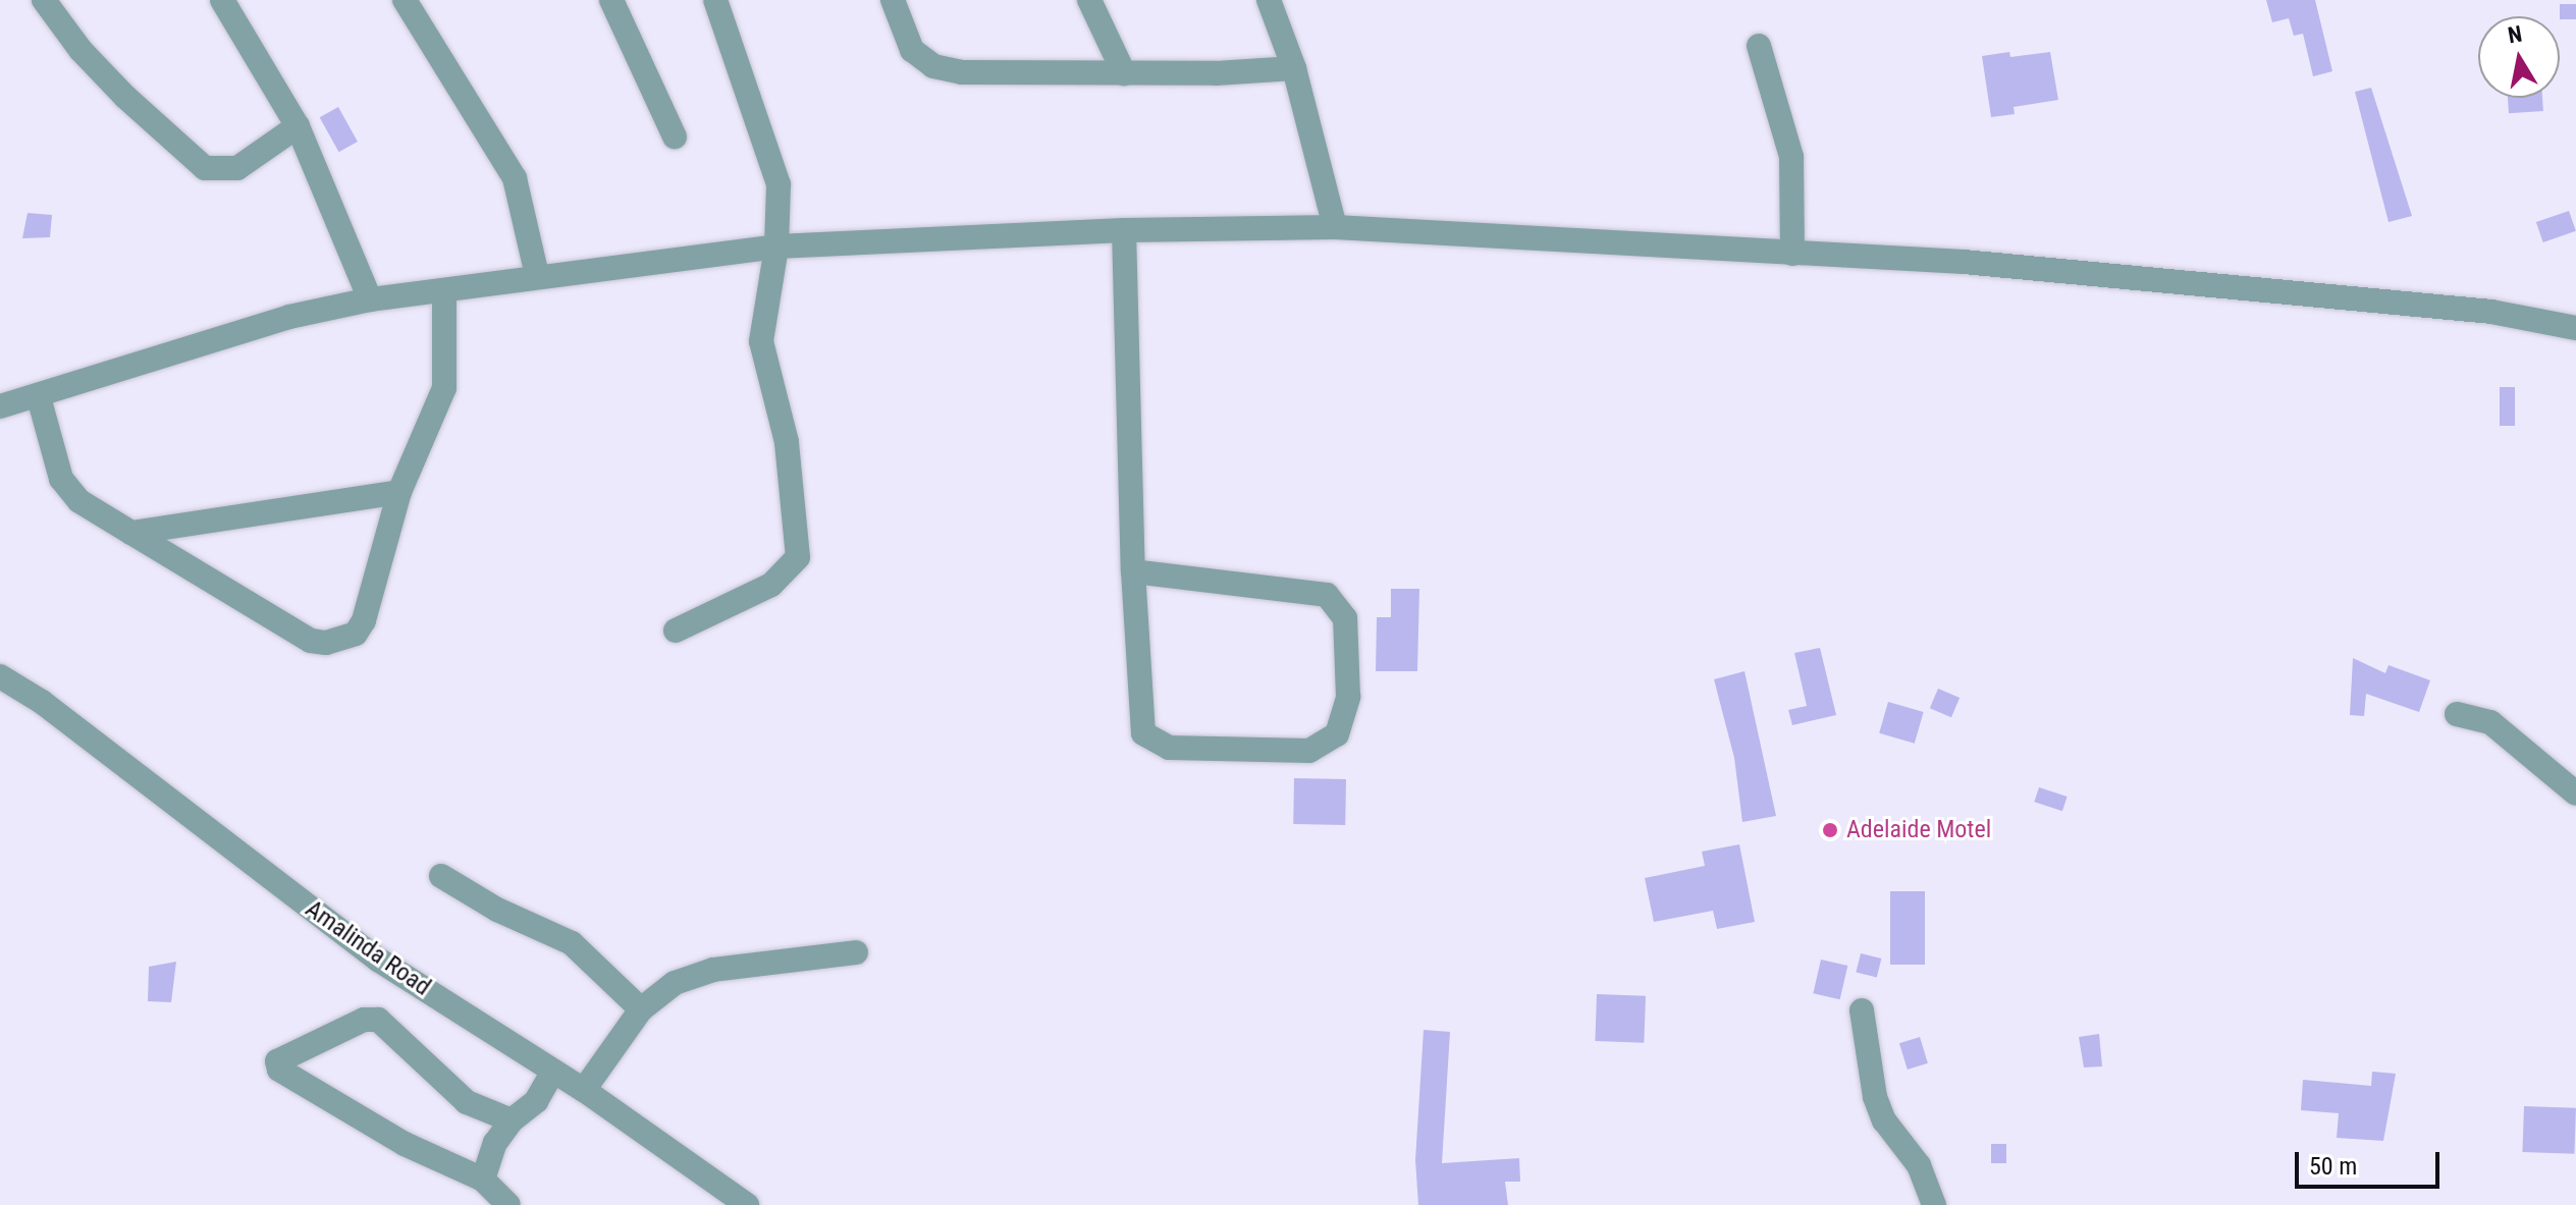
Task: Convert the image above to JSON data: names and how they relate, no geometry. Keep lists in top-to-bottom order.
{
  "streets": {
    "street": ["Amalinda Road"]
  },
  "places": ["Adelaide Motel"],
  "scale_bar": "50 m",
  "north": "top"
}
